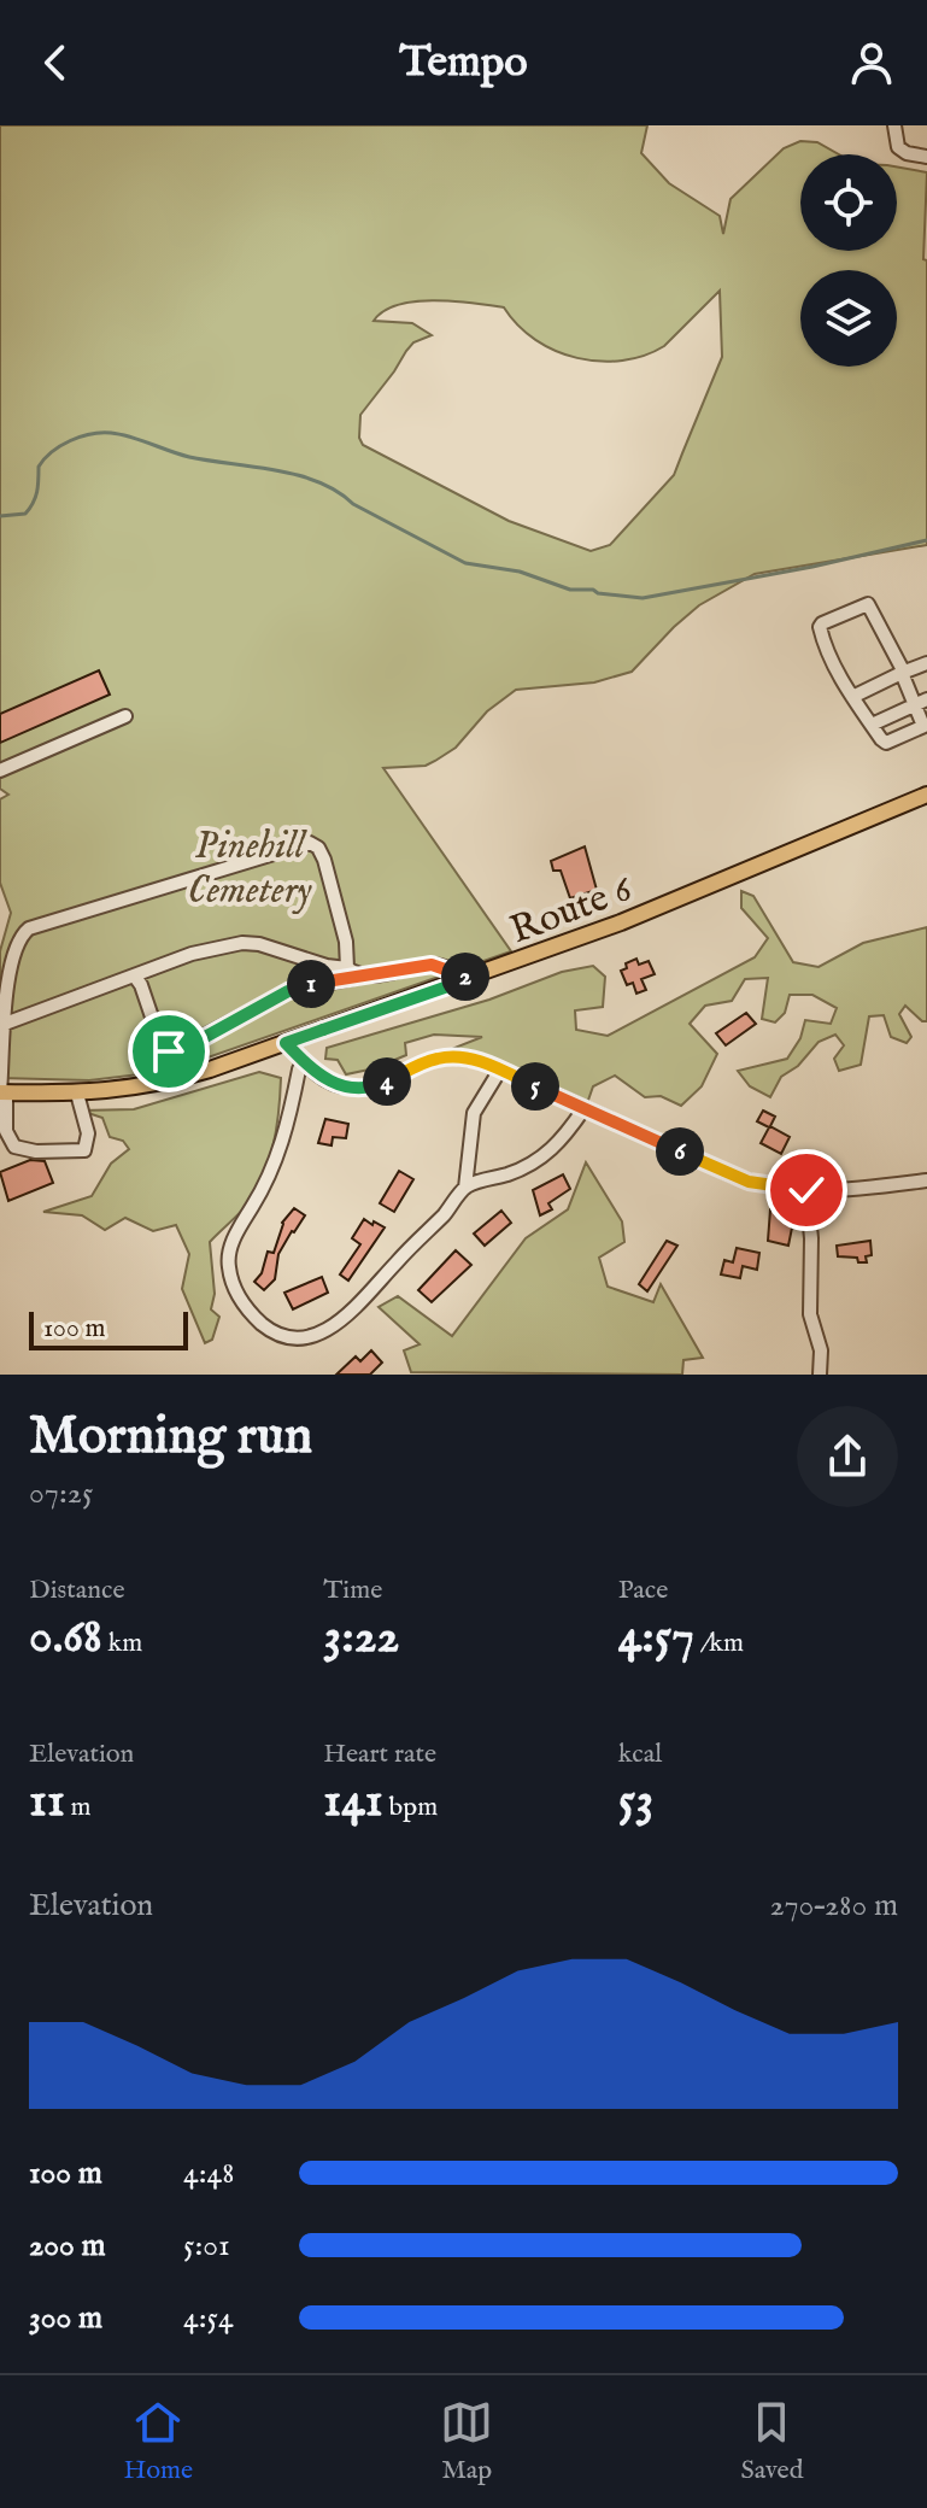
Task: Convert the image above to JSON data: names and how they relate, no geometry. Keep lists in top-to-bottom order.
{
  "streets": {
    "main road": ["Route 6"]
  },
  "parks": ["Pinehill Cemetery"],
  "scale_bar": "100 m",
  "page": {
    "header": "Tempo",
    "pins": [
      "2",
      "1",
      "4",
      "5",
      "6"
    ],
    "scale": "100 m",
    "heading": ["Morning run", "07:25"],
    "stats": [
      ["Distance", "0.68 km"],
      ["Time", "3:22"],
      ["Pace", "4:57 /km"],
      ["Elevation", "11 m"],
      ["Heart rate", "141 bpm"],
      ["kcal", "53"]
    ],
    "chart": ["Elevation", "270–280 m"],
    "list": [
      {
        "name": "100 m",
        "note": "4:48"
      },
      {
        "name": "200 m",
        "note": "5:01"
      },
      {
        "name": "300 m",
        "note": "4:54"
      }
    ],
    "tabs": ["Home", "Map", "Saved"]
  }
}
